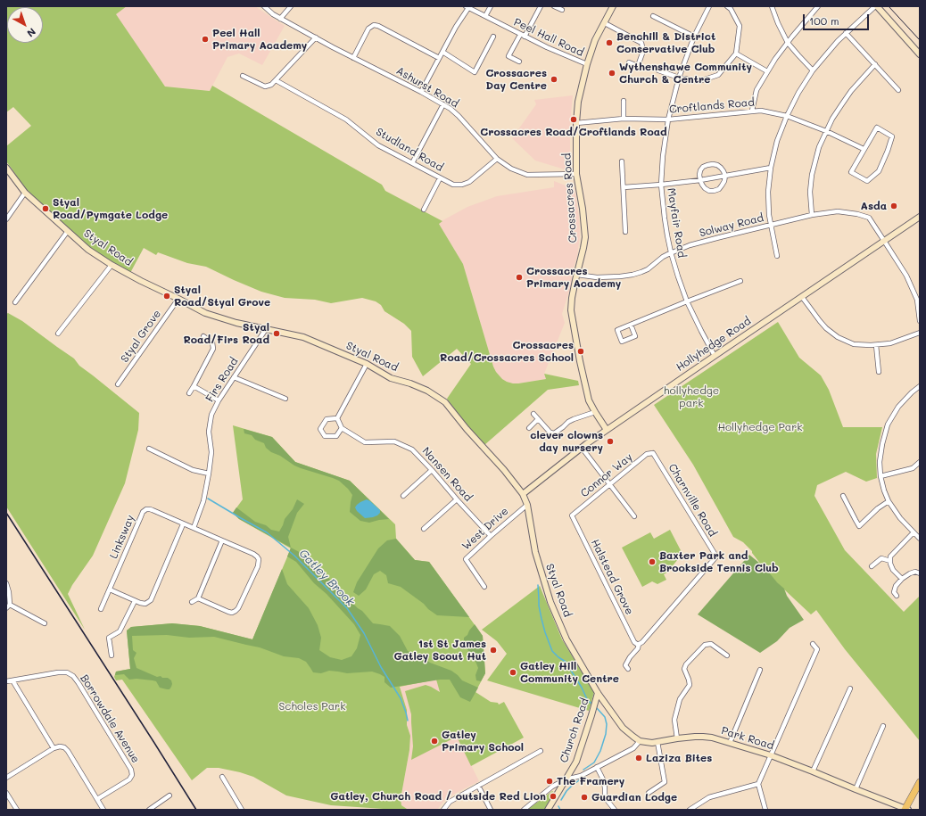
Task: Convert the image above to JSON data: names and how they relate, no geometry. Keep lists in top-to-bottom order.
{
  "streets": {
    "main road": [
      "Crossacres Road",
      "Styal Road",
      "Hollyhedge Road",
      "Church Road",
      "Park Road"
    ],
    "street": [
      "Peel Hall Road",
      "Ashurst Road",
      "Croftlands Road",
      "Studland Road",
      "Mayfair Road",
      "Solway Road",
      "Styal Grove",
      "Firs Road",
      "Nansen Road",
      "Connor Way",
      "Charnville Road",
      "West Drive",
      "Linksway",
      "Halstead Grove",
      "Borrowdale Avenue"
    ]
  },
  "crossings": [
    ["Peel Hall Road", "Crossacres Road"],
    ["Ashurst Road", "Studland Road"],
    ["Ashurst Road", "Crossacres Road"],
    ["Croftlands Road", "Crossacres Road"],
    ["Croftlands Road", "Mayfair Road"],
    ["Crossacres Road", "Solway Road"],
    ["Crossacres Road", "Hollyhedge Road"],
    ["Mayfair Road", "Solway Road"],
    ["Mayfair Road", "Hollyhedge Road"],
    ["Solway Road", "Hollyhedge Road"],
    ["Styal Road", "Styal Grove"],
    ["Styal Road", "Hollyhedge Road"],
    ["Styal Road", "Firs Road"],
    ["Styal Road", "West Drive"],
    ["Styal Road", "Church Road"],
    ["Firs Road", "Linksway"],
    ["Nansen Road", "West Drive"],
    ["Connor Way", "Charnville Road"],
    ["Connor Way", "Halstead Grove"],
    ["Charnville Road", "Halstead Grove"]
  ],
  "water": ["Gatley Brook"],
  "parks": ["hollyhedge park", "Hollyhedge Park", "Scholes Park"],
  "places": [
    "Peel Hall Primary Academy",
    "Benchill & District Conservative Club",
    "Wythenshawe Community Church & Centre",
    "Crossacres Day Centre",
    "Crossacres Road/Croftlands Road",
    "Asda",
    "Styal Road/Pymgate Lodge",
    "Crossacres Primary Academy",
    "Styal Road/Styal Grove",
    "Styal Road/Firs Road",
    "Crossacres Road/Crossacres School",
    "clever clowns day nursery",
    "Baxter Park and Brookside Tennis Club",
    "1st St James Gatley Scout Hut",
    "Gatley Hill Community Centre",
    "Gatley Primary School",
    "Laziza Bites",
    "The Framery",
    "Gatley, Church Road / outside Red Lion",
    "Guardian Lodge"
  ],
  "scale_bar": "100 m",
  "north": "bottom right"
}
